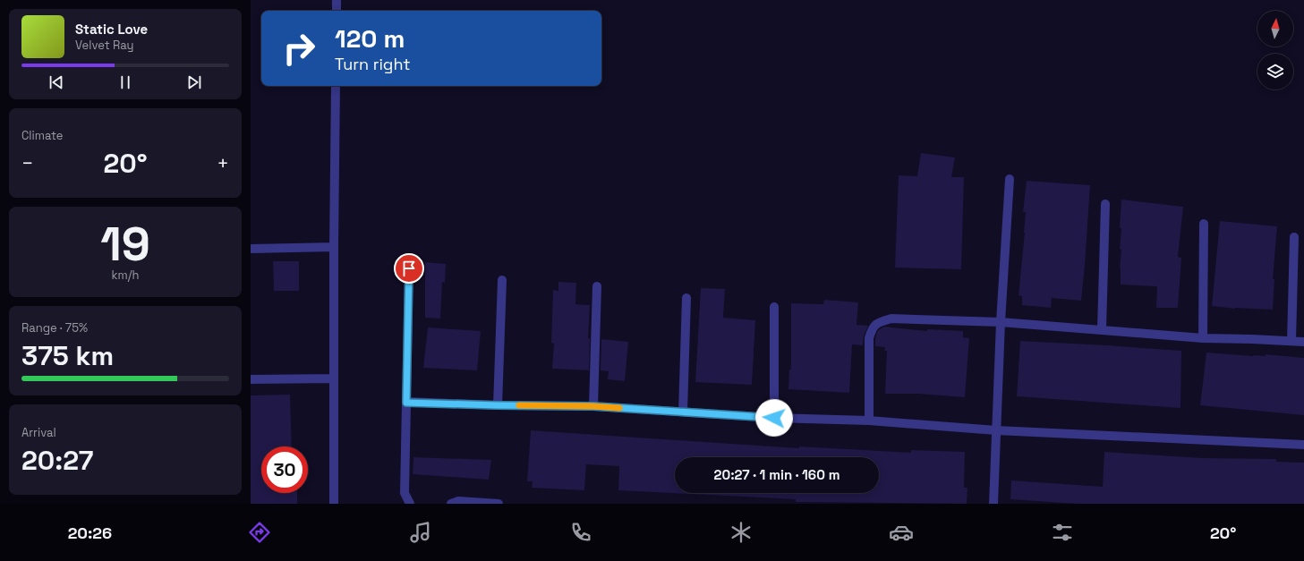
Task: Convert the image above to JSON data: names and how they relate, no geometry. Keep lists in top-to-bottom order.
{
  "north": "top",
  "page": {
    "turn": ["120 m", "Turn right"],
    "song": ["Static Love", "Velvet Ray"],
    "tile": [
      "Climate",
      ["19", "km/h"],
      ["Range · 75%", "375 km"],
      ["Arrival", "20:27"]
    ],
    "heat": ["−", "20°", "+"],
    "limit": "30",
    "trip": "20:27 · 1 min · 160 m",
    "tabs": ["20:26", "20°"]
  }
}
